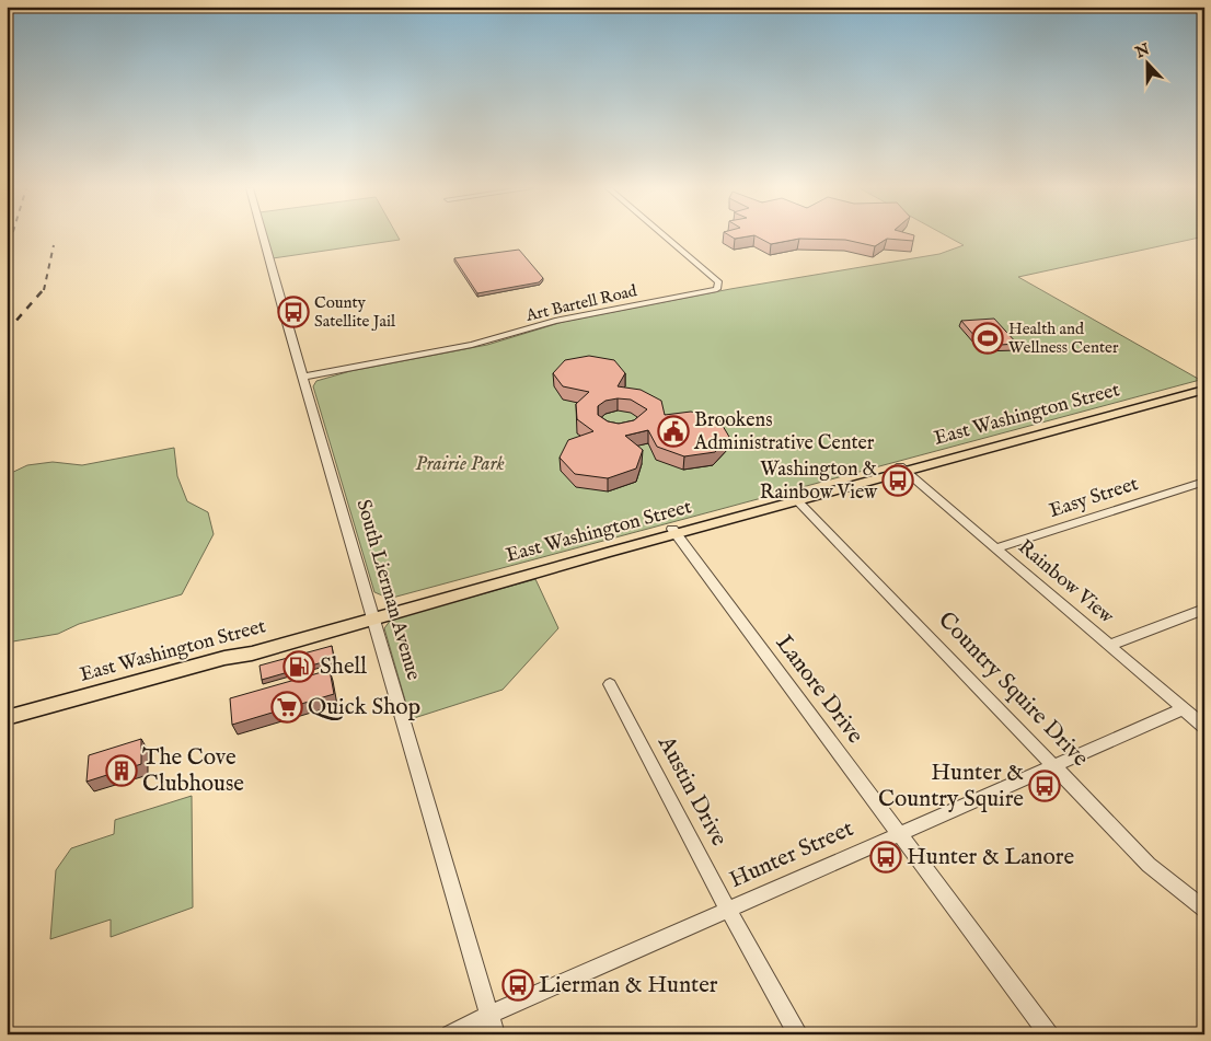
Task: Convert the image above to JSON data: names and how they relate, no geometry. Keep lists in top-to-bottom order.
{
  "streets": {
    "main road": ["East Washington Street"],
    "street": [
      "Art Bartell Road",
      "Easy Street",
      "Rainbow View",
      "South Lierman Avenue",
      "Lanore Drive",
      "Country Squire Drive",
      "Austin Drive",
      "Hunter Street"
    ]
  },
  "crossings": [
    ["Art Bartell Road", "South Lierman Avenue"],
    ["East Washington Street", "Rainbow View"],
    ["East Washington Street", "South Lierman Avenue"],
    ["East Washington Street", "Lanore Drive"],
    ["East Washington Street", "Country Squire Drive"],
    ["Easy Street", "Rainbow View"],
    ["Rainbow View", "Hunter Street"],
    ["South Lierman Avenue", "Hunter Street"],
    ["Lanore Drive", "Hunter Street"],
    ["Country Squire Drive", "Hunter Street"],
    ["Austin Drive", "Hunter Street"]
  ],
  "parks": ["Prairie Park"],
  "places": {
    "bus stop": [
      "County Satellite Jail",
      "Washington & Rainbow View",
      "Hunter & Country Squire",
      "Hunter & Lanore",
      "Lierman & Hunter"
    ],
    "sports": ["Health and Wellness Center"],
    "public building": ["Brookens Administrative Center"],
    "fuel station": ["Shell"],
    "supermarket": ["Quick Shop"],
    "building": ["The Cove Clubhouse"]
  },
  "north": "top"
}
